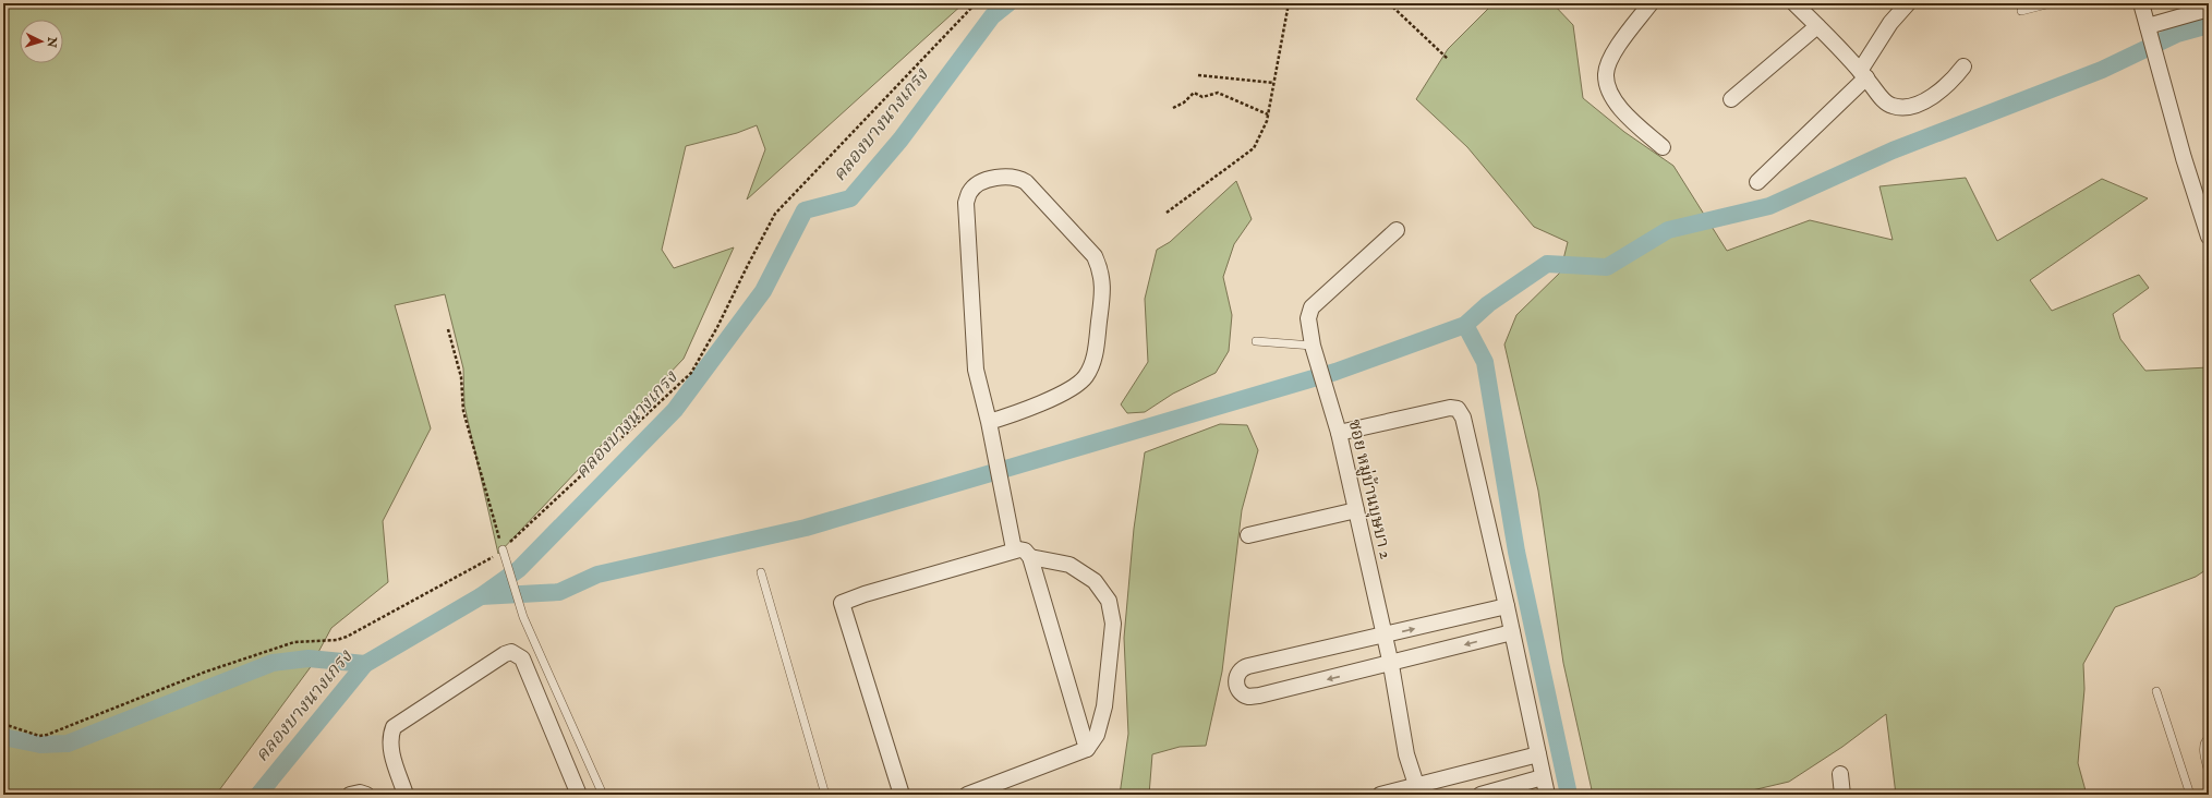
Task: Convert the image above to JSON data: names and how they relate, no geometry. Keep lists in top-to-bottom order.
{
  "streets": {
    "street": ["ซอย หมู่บ้านบุษบา 2"]
  },
  "water": ["คลองบางนางเกรง"],
  "north": "right"
}
